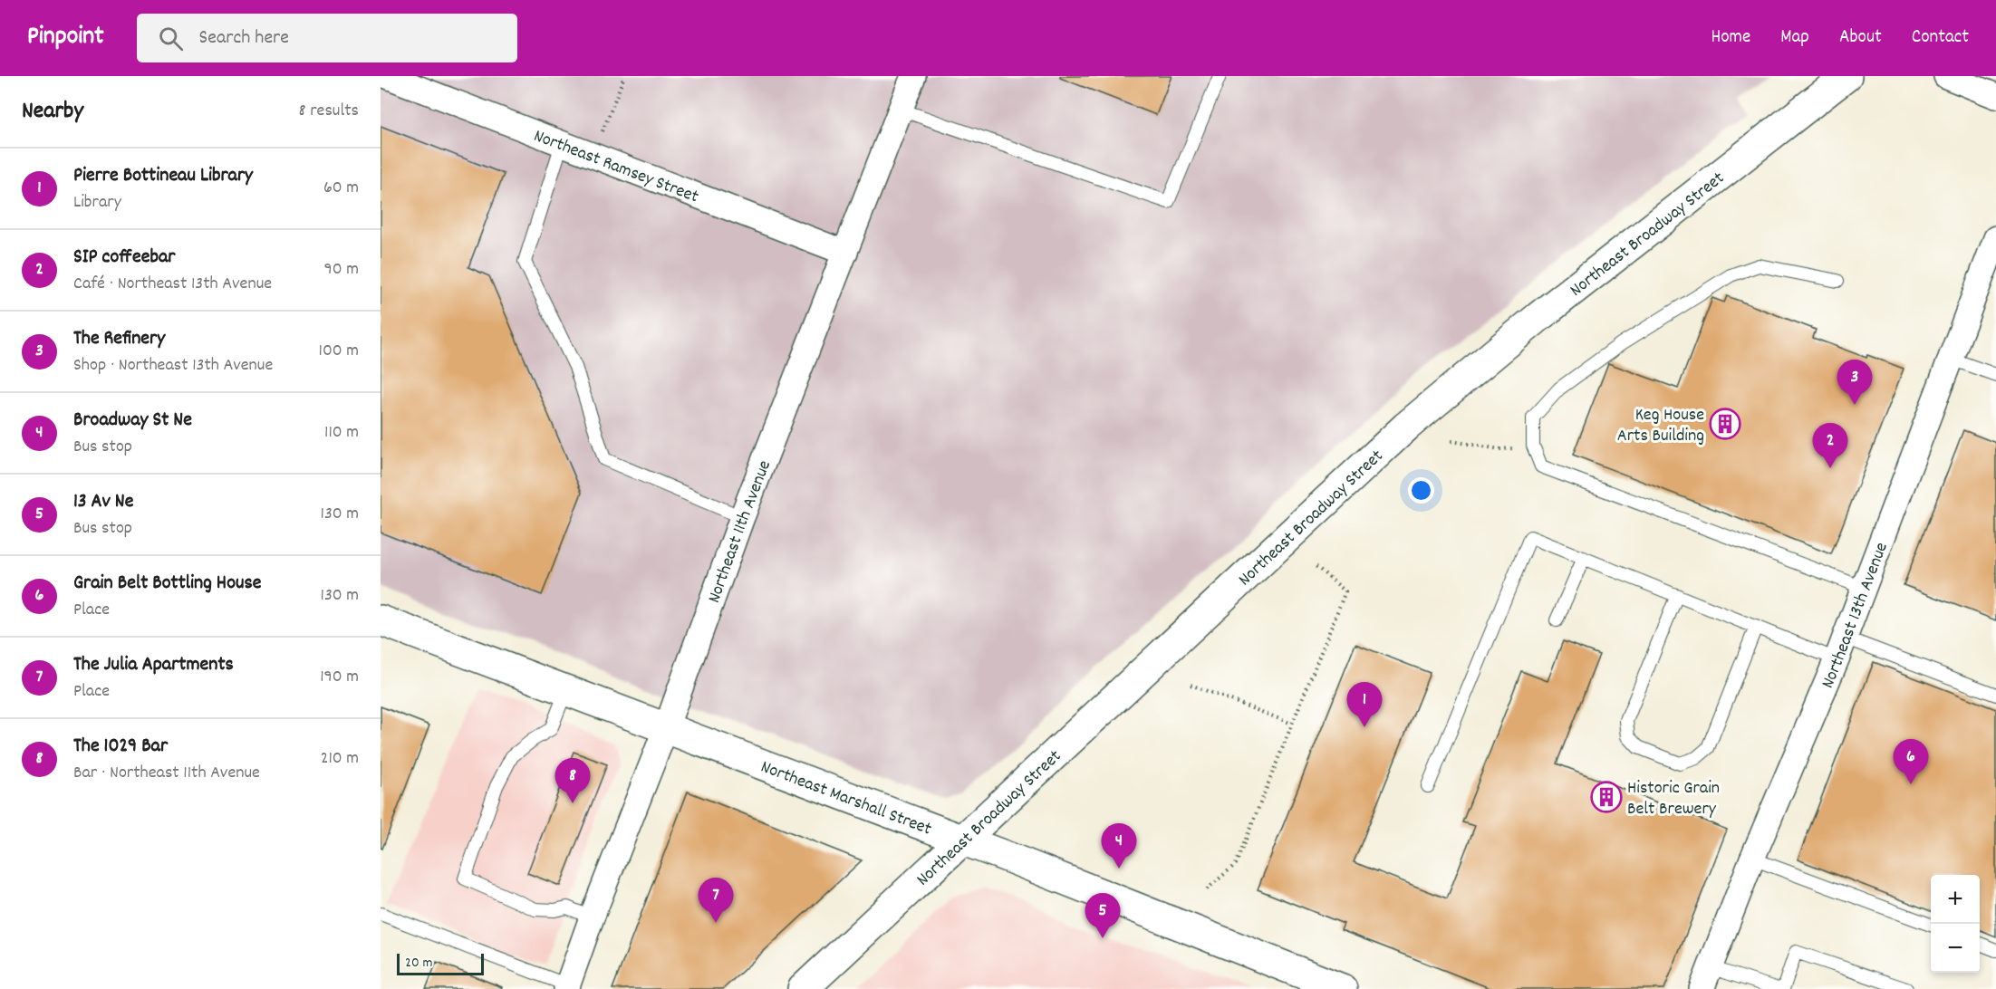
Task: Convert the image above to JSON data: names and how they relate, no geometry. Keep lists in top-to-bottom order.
{
  "streets": {
    "main road": ["Northeast Broadway Street", "Northeast Marshall Street"],
    "street": ["Northeast Ramsey Street", "Northeast 11th Avenue", "Northeast 13th Avenue"]
  },
  "crossings": [
    ["Northeast Ramsey Street", "Northeast 11th Avenue"],
    ["Northeast Broadway Street", "Northeast Marshall Street"],
    ["Northeast 11th Avenue", "Northeast Marshall Street"]
  ],
  "places": {
    "building": ["Keg House Arts Building", "Historic Grain Belt Brewery"]
  },
  "scale_bar": "20 m",
  "page": {
    "header": "Pinpoint",
    "search": "Search here",
    "nav": [
      "Home",
      "Map",
      "About",
      "Contact"
    ],
    "heading": ["Nearby", "8 results"],
    "list": [
      {
        "mark": "1",
        "name": "Pierre Bottineau Library",
        "note": "Library",
        "value": "60 m"
      },
      {
        "mark": "2",
        "name": "SIP coffeebar",
        "note": "Café · Northeast 13th Avenue",
        "value": "90 m"
      },
      {
        "mark": "3",
        "name": "The Refinery",
        "note": "Shop · Northeast 13th Avenue",
        "value": "100 m"
      },
      {
        "mark": "4",
        "name": "Broadway St Ne",
        "note": "Bus stop",
        "value": "110 m"
      },
      {
        "mark": "5",
        "name": "13 Av Ne",
        "note": "Bus stop",
        "value": "130 m"
      },
      {
        "mark": "6",
        "name": "Grain Belt Bottling House",
        "note": "Place",
        "value": "130 m"
      },
      {
        "mark": "7",
        "name": "The Julia Apartments",
        "note": "Place",
        "value": "190 m"
      },
      {
        "mark": "8",
        "name": "The 1029 Bar",
        "note": "Bar · Northeast 11th Avenue",
        "value": "210 m"
      }
    ],
    "pins": [
      "3",
      "2",
      "1",
      "6",
      "8",
      "4",
      "7",
      "5"
    ],
    "map_buttons": ["+", "−"],
    "scale": "20 m"
  }
}
